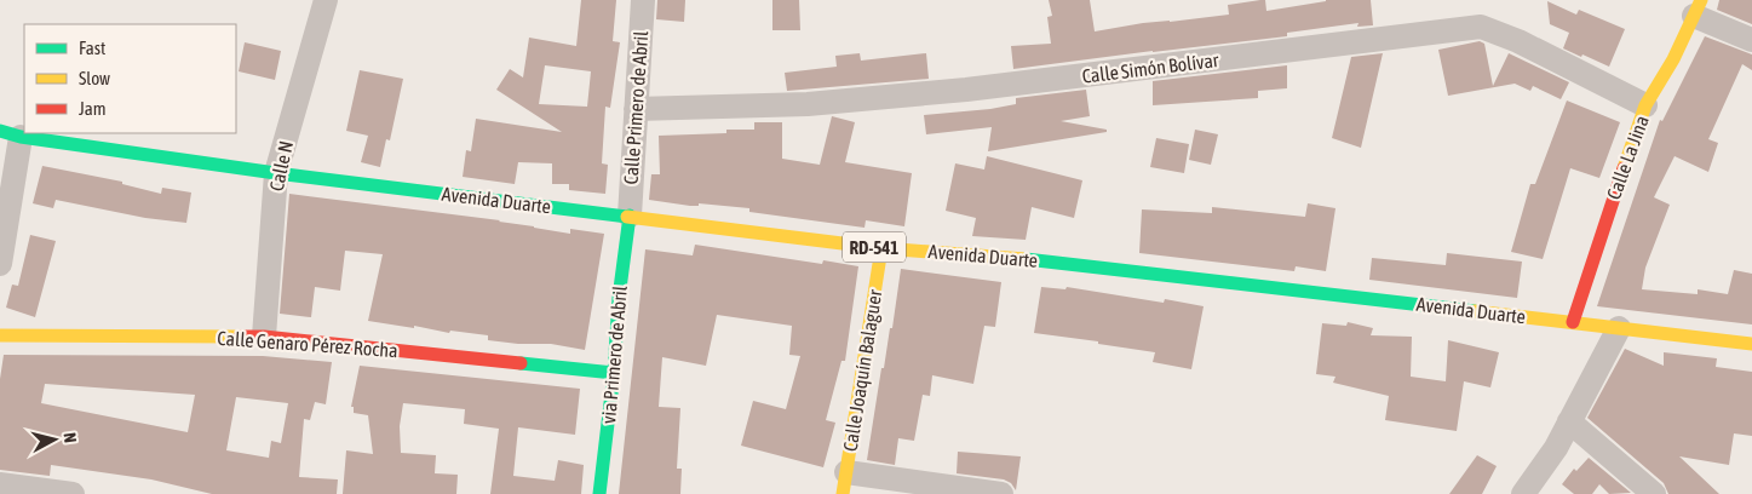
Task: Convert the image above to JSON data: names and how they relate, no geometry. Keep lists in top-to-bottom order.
{
  "streets": {
    "main road": [
      "Calle La Jina",
      "Avenida Duarte",
      "RD-541",
      "Calle Genaro Pérez Rocha",
      "via Primero de Abril",
      "Calle Joaquín Balaguer"
    ],
    "street": ["Calle Simón Bolívar", "Calle Primero de Abril", "Calle N"]
  },
  "crossings": [
    ["Calle Simón Bolívar", "Calle Primero de Abril"],
    ["Calle Simón Bolívar", "Calle La Jina"],
    ["Calle Primero de Abril", "Avenida Duarte"],
    ["Calle Primero de Abril", "via Primero de Abril"],
    ["Calle La Jina", "Avenida Duarte"],
    ["Calle N", "Avenida Duarte"],
    ["Calle N", "Calle Genaro Pérez Rocha"],
    ["Avenida Duarte", "via Primero de Abril"],
    ["Avenida Duarte", "Calle Joaquín Balaguer"],
    ["Calle Genaro Pérez Rocha", "via Primero de Abril"]
  ],
  "legend": ["Fast", "Slow", "Jam"],
  "north": "right"
}
